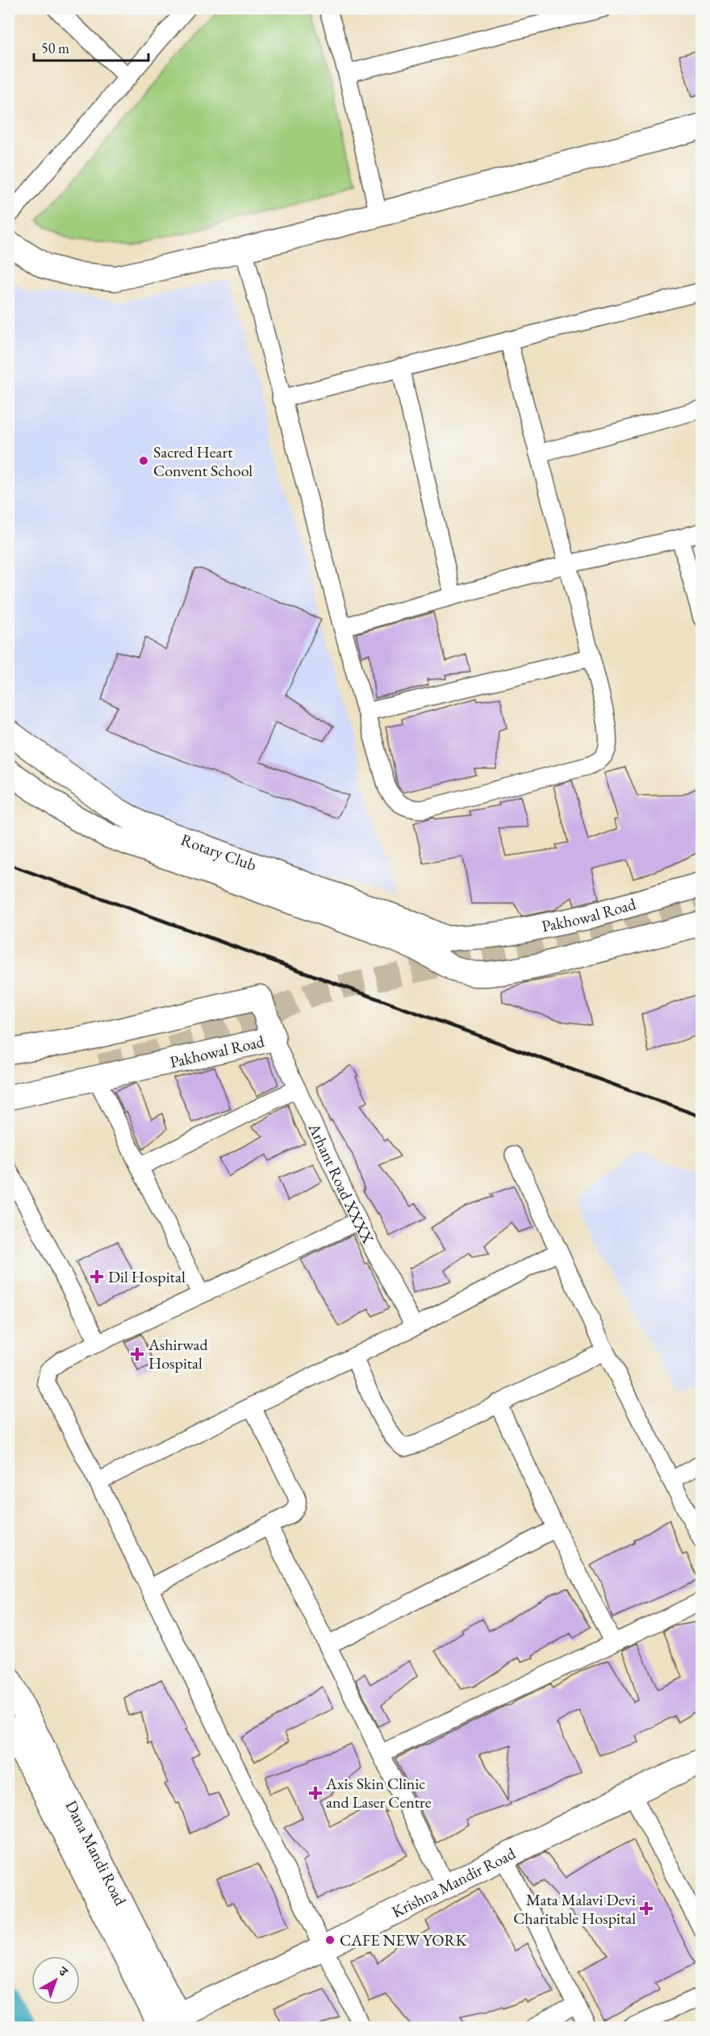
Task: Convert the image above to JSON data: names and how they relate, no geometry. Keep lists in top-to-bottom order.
{
  "streets": {
    "street": [
      "Rotary Club",
      "Pakhowal Road",
      "Arhant Road XXXX",
      "Dana Mandi Road",
      "Krishna Mandir Road"
    ]
  },
  "crossings": [
    ["Rotary Club", "Pakhowal Road"],
    ["Pakhowal Road", "Arhant Road XXXX"],
    ["Dana Mandi Road", "Krishna Mandir Road"]
  ],
  "places": {
    "other": ["Sacred Heart Convent School", "CAFE NEW YORK"],
    "health": [
      "Dil Hospital",
      "Ashirwad Hospital",
      "Axis Skin Clinic and Laser Centre",
      "Mata Malavi Devi Charitable Hospital"
    ]
  },
  "scale_bar": "50 m",
  "north": "top right"
}
